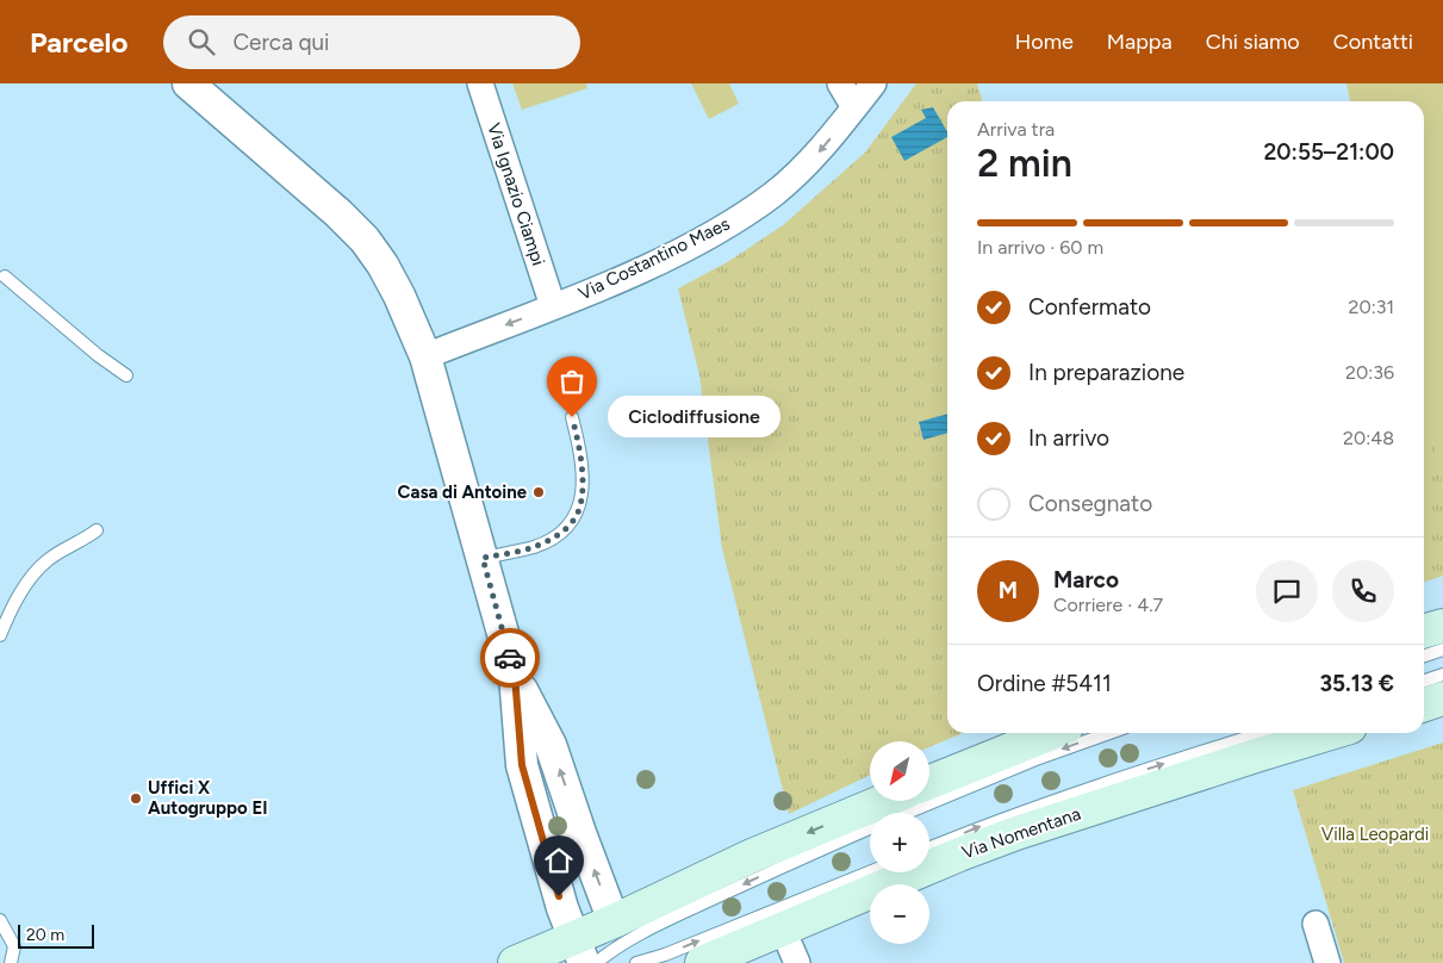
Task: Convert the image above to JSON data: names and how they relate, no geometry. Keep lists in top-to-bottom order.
{
  "streets": {
    "main road": ["Via Nomentana"],
    "street": ["Via Ignazio Ciampi", "Via Costantino Maes"]
  },
  "crossings": [
    ["Via Ignazio Ciampi", "Via Costantino Maes"]
  ],
  "one_way": ["Via Costantino Maes"],
  "parks": ["Villa Leopardi"],
  "places": ["Ciclodiffusione", "Casa di Antoine", "Uffici X Autogruppo EI"],
  "scale_bar": "20 m",
  "north": "bottom left",
  "page": {
    "header": "Parcelo",
    "search": "Cerca qui",
    "nav": [
      "Home",
      "Mappa",
      "Chi siamo",
      "Contatti"
    ],
    "heading": ["2 min", "Arriva tra", "20:55–21:00"],
    "panel": [
      "Marco",
      "Corriere · 4.7",
      "Ordine #5411",
      "35.13 €"
    ],
    "bar": "In arrivo · 60 m",
    "list": [
      ["Confermato", "20:31"],
      ["In preparazione", "20:36"],
      ["In arrivo", "20:48"],
      "Consegnato"
    ],
    "bubble": "Ciclodiffusione",
    "round": "M",
    "map_buttons": ["+", "−"],
    "scale": "20 m"
  }
}
